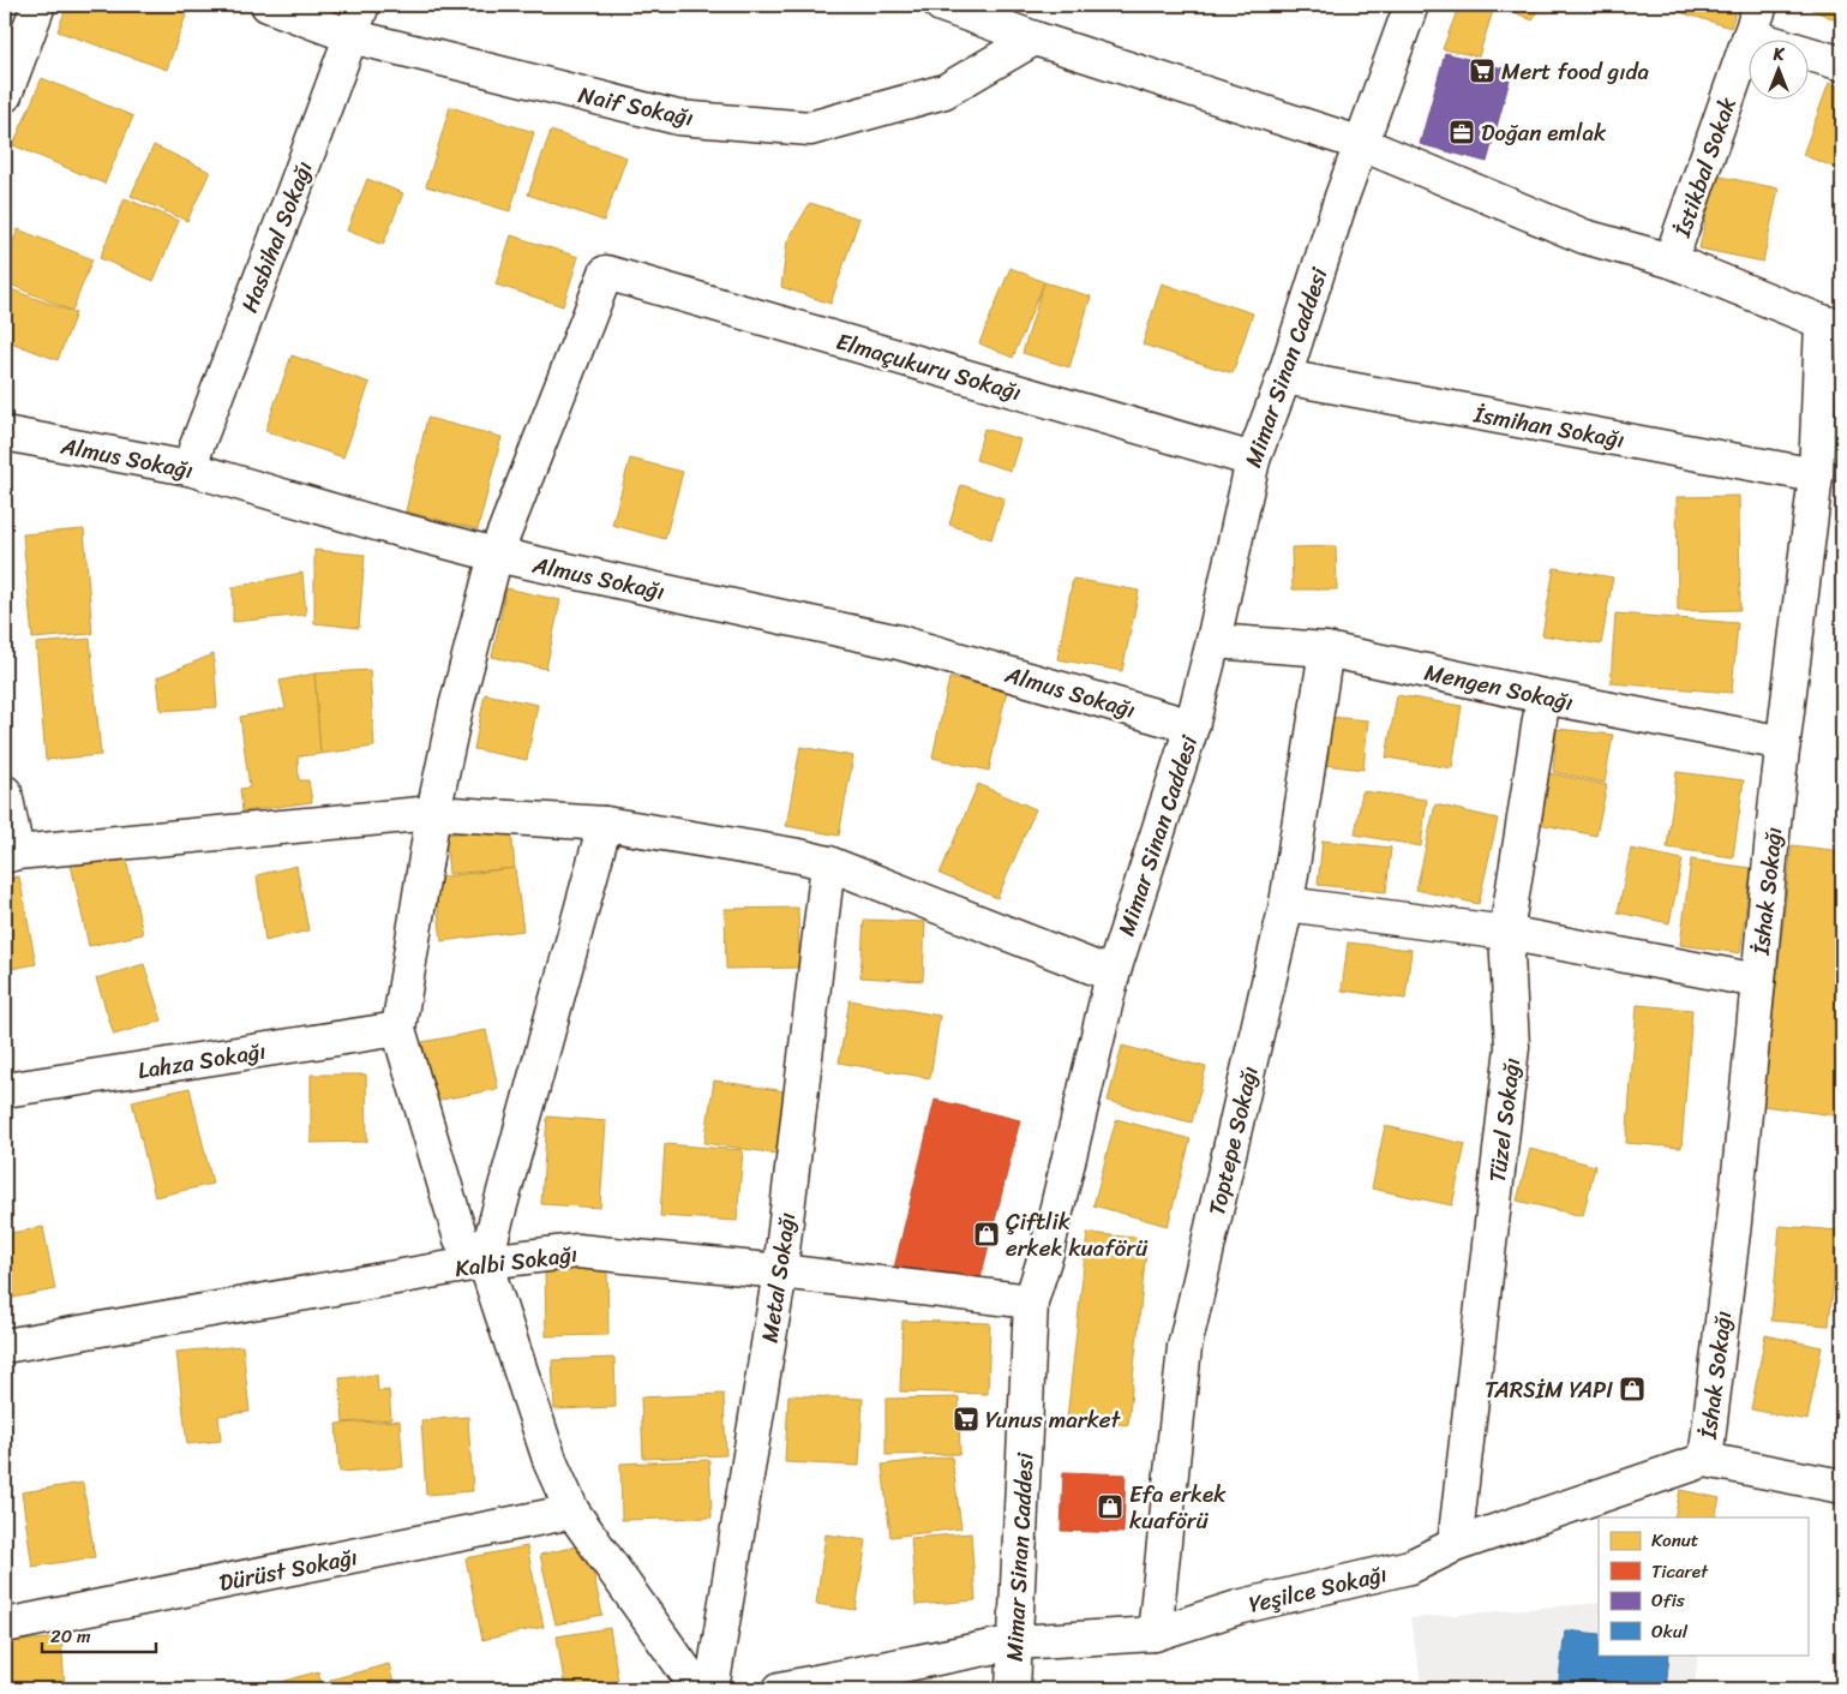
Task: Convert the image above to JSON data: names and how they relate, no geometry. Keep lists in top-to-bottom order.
{
  "streets": {
    "street": [
      "Naif Sokağı",
      "İstikbal Sokak",
      "Hasbihal Sokağı",
      "Elmaçukuru Sokağı",
      "Mimar Sinan Caddesi",
      "İsmihan Sokağı",
      "Almus Sokağı",
      "Mengen Sokağı",
      "İshak Sokağı",
      "Lahza Sokağı",
      "Tüzel Sokağı",
      "Toptepe Sokağı",
      "Kalbi Sokağı",
      "Metal Sokağı",
      "Dürüst Sokağı",
      "Yeşilce Sokağı"
    ]
  },
  "crossings": [
    ["Naif Sokağı", "Hasbihal Sokağı"],
    ["Hasbihal Sokağı", "Almus Sokağı"],
    ["Elmaçukuru Sokağı", "Mimar Sinan Caddesi"],
    ["Elmaçukuru Sokağı", "Almus Sokağı"],
    ["Mimar Sinan Caddesi", "İsmihan Sokağı"],
    ["Mimar Sinan Caddesi", "Almus Sokağı"],
    ["Mimar Sinan Caddesi", "Mengen Sokağı"],
    ["Mimar Sinan Caddesi", "Kalbi Sokağı"],
    ["Mimar Sinan Caddesi", "Yeşilce Sokağı"],
    ["İsmihan Sokağı", "İshak Sokağı"],
    ["Mengen Sokağı", "İshak Sokağı"],
    ["Mengen Sokağı", "Tüzel Sokağı"],
    ["Mengen Sokağı", "Toptepe Sokağı"],
    ["İshak Sokağı", "Yeşilce Sokağı"],
    ["Tüzel Sokağı", "Yeşilce Sokağı"],
    ["Toptepe Sokağı", "Yeşilce Sokağı"],
    ["Kalbi Sokağı", "Metal Sokağı"]
  ],
  "places": {
    "supermarket": ["Mert food gıda", "Yunus market"],
    "office": ["Doğan emlak"],
    "shop": ["Çiftlik erkek kuaförü", "TARSİM YAPI", "Efa erkek kuaförü"]
  },
  "legend": [
    "Konut",
    "Ticaret",
    "Ofis",
    "Okul"
  ],
  "scale_bar": "20 m",
  "north": "top"
}
